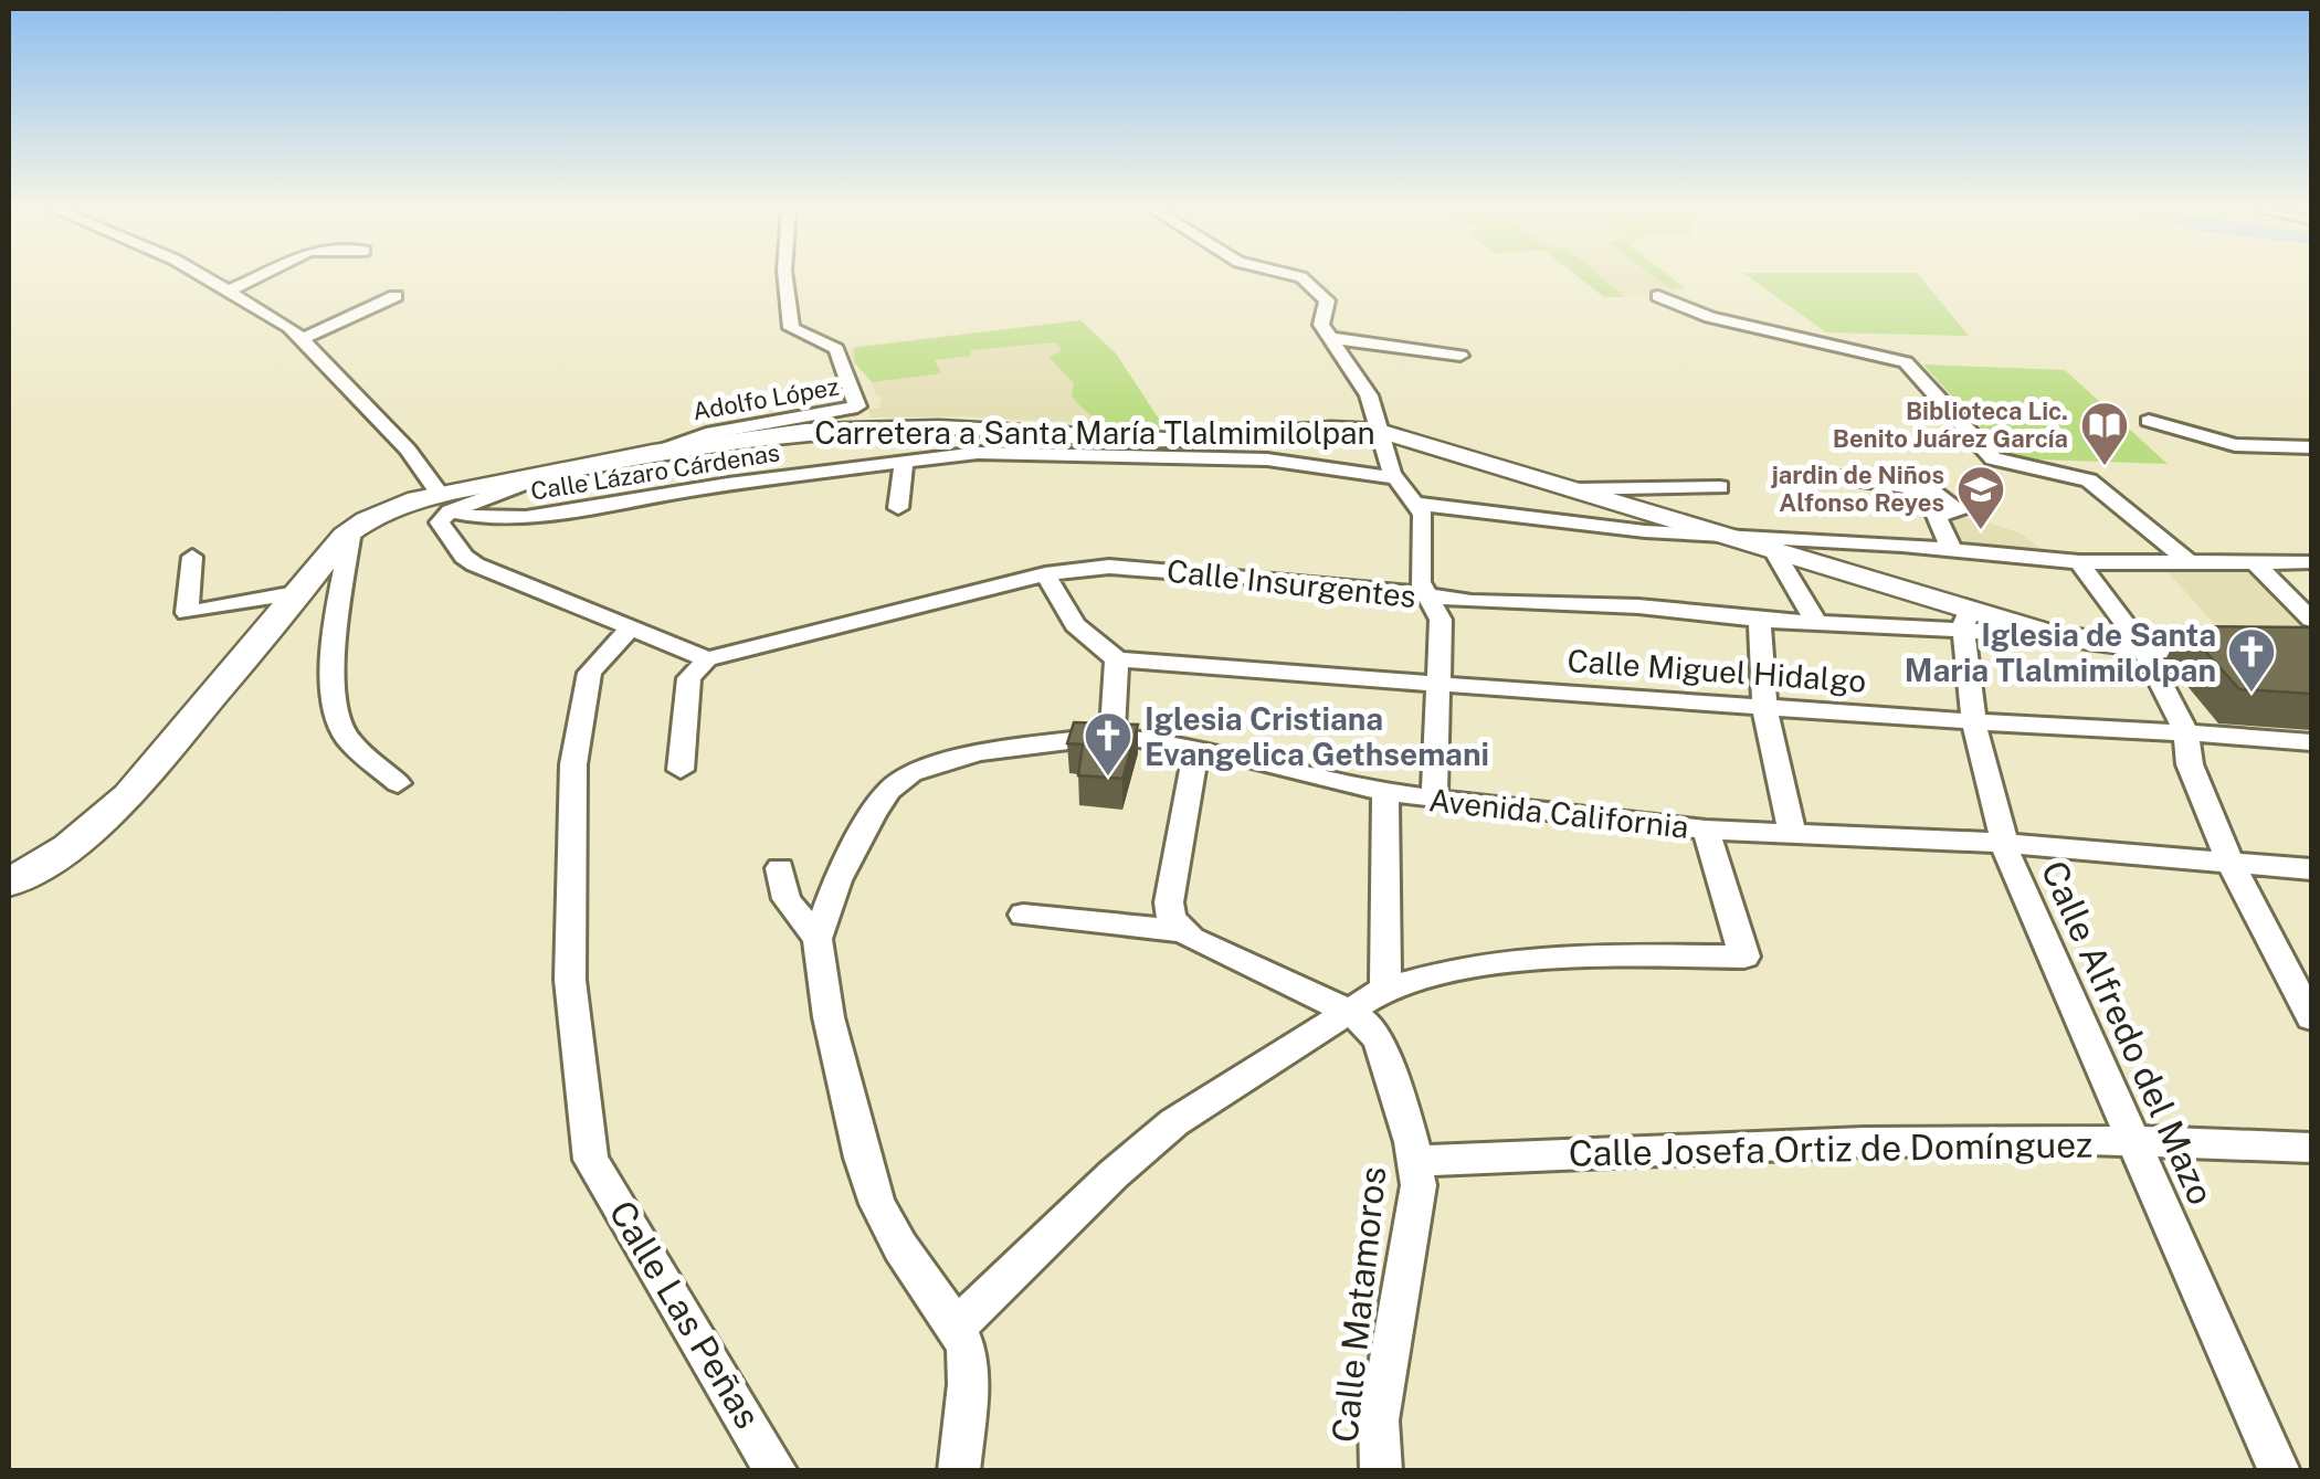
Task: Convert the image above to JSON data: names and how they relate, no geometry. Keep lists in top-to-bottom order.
{
  "streets": {
    "main road": ["Carretera a Santa María Tlalmimilolpan"],
    "street": [
      "Adolfo López",
      "Calle Lázaro Cárdenas",
      "Calle Insurgentes",
      "Calle Miguel Hidalgo",
      "Avenida California",
      "Calle Alfredo del Mazo",
      "Calle Josefa Ortiz de Domínguez",
      "Calle Matamoros",
      "Calle Las Peñas"
    ]
  },
  "crossings": [
    ["Adolfo López", "Carretera a Santa María Tlalmimilolpan"],
    ["Carretera a Santa María Tlalmimilolpan", "Calle Lázaro Cárdenas"],
    ["Carretera a Santa María Tlalmimilolpan", "Calle Insurgentes"],
    ["Carretera a Santa María Tlalmimilolpan", "Calle Alfredo del Mazo"],
    ["Calle Insurgentes", "Calle Alfredo del Mazo"],
    ["Calle Miguel Hidalgo", "Calle Alfredo del Mazo"],
    ["Avenida California", "Calle Alfredo del Mazo"],
    ["Calle Alfredo del Mazo", "Calle Josefa Ortiz de Domínguez"],
    ["Calle Josefa Ortiz de Domínguez", "Calle Matamoros"]
  ],
  "places": {
    "library": ["Biblioteca Lic. Benito Juárez García"],
    "school or university": ["jardin de Niños Alfonso Reyes"],
    "church": ["Iglesia de Santa Maria Tlalmimilolpan", "Iglesia Cristiana Evangelica Gethsemani"]
  }
}
